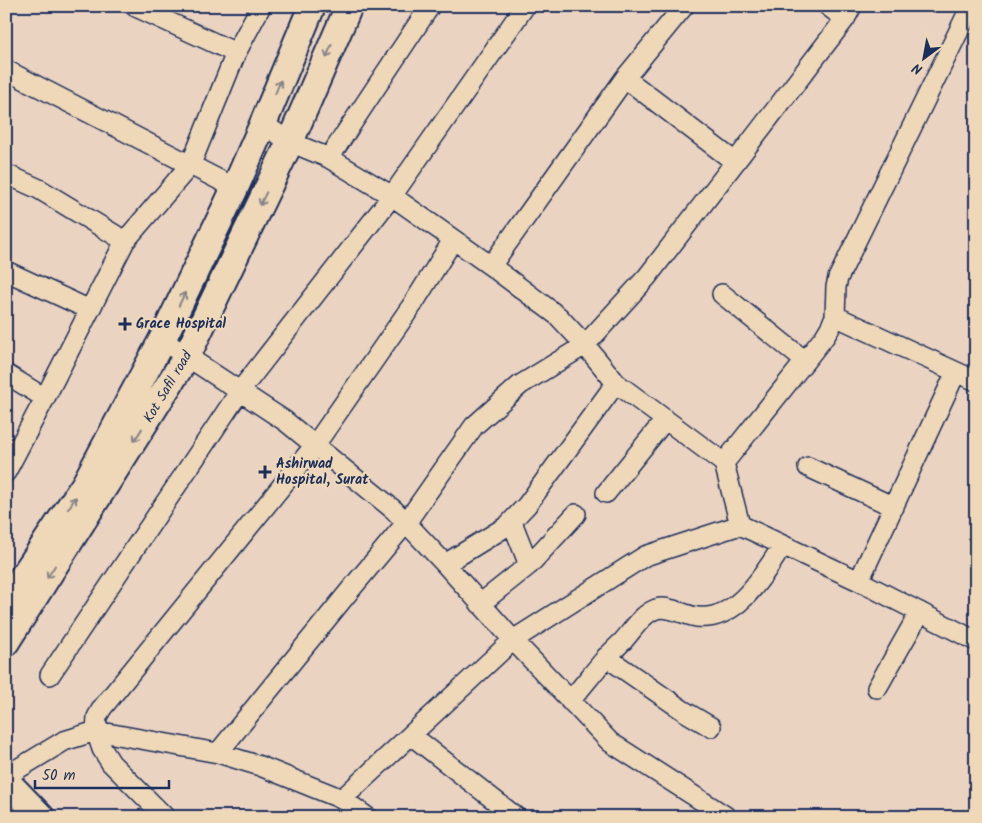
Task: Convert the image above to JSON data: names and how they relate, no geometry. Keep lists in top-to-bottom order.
{
  "streets": {
    "main road": ["Kot Safil road"]
  },
  "places": {
    "health": ["Grace Hospital", "Ashirwad Hospital, Surat"]
  },
  "scale_bar": "50 m",
  "north": "bottom left"
}
